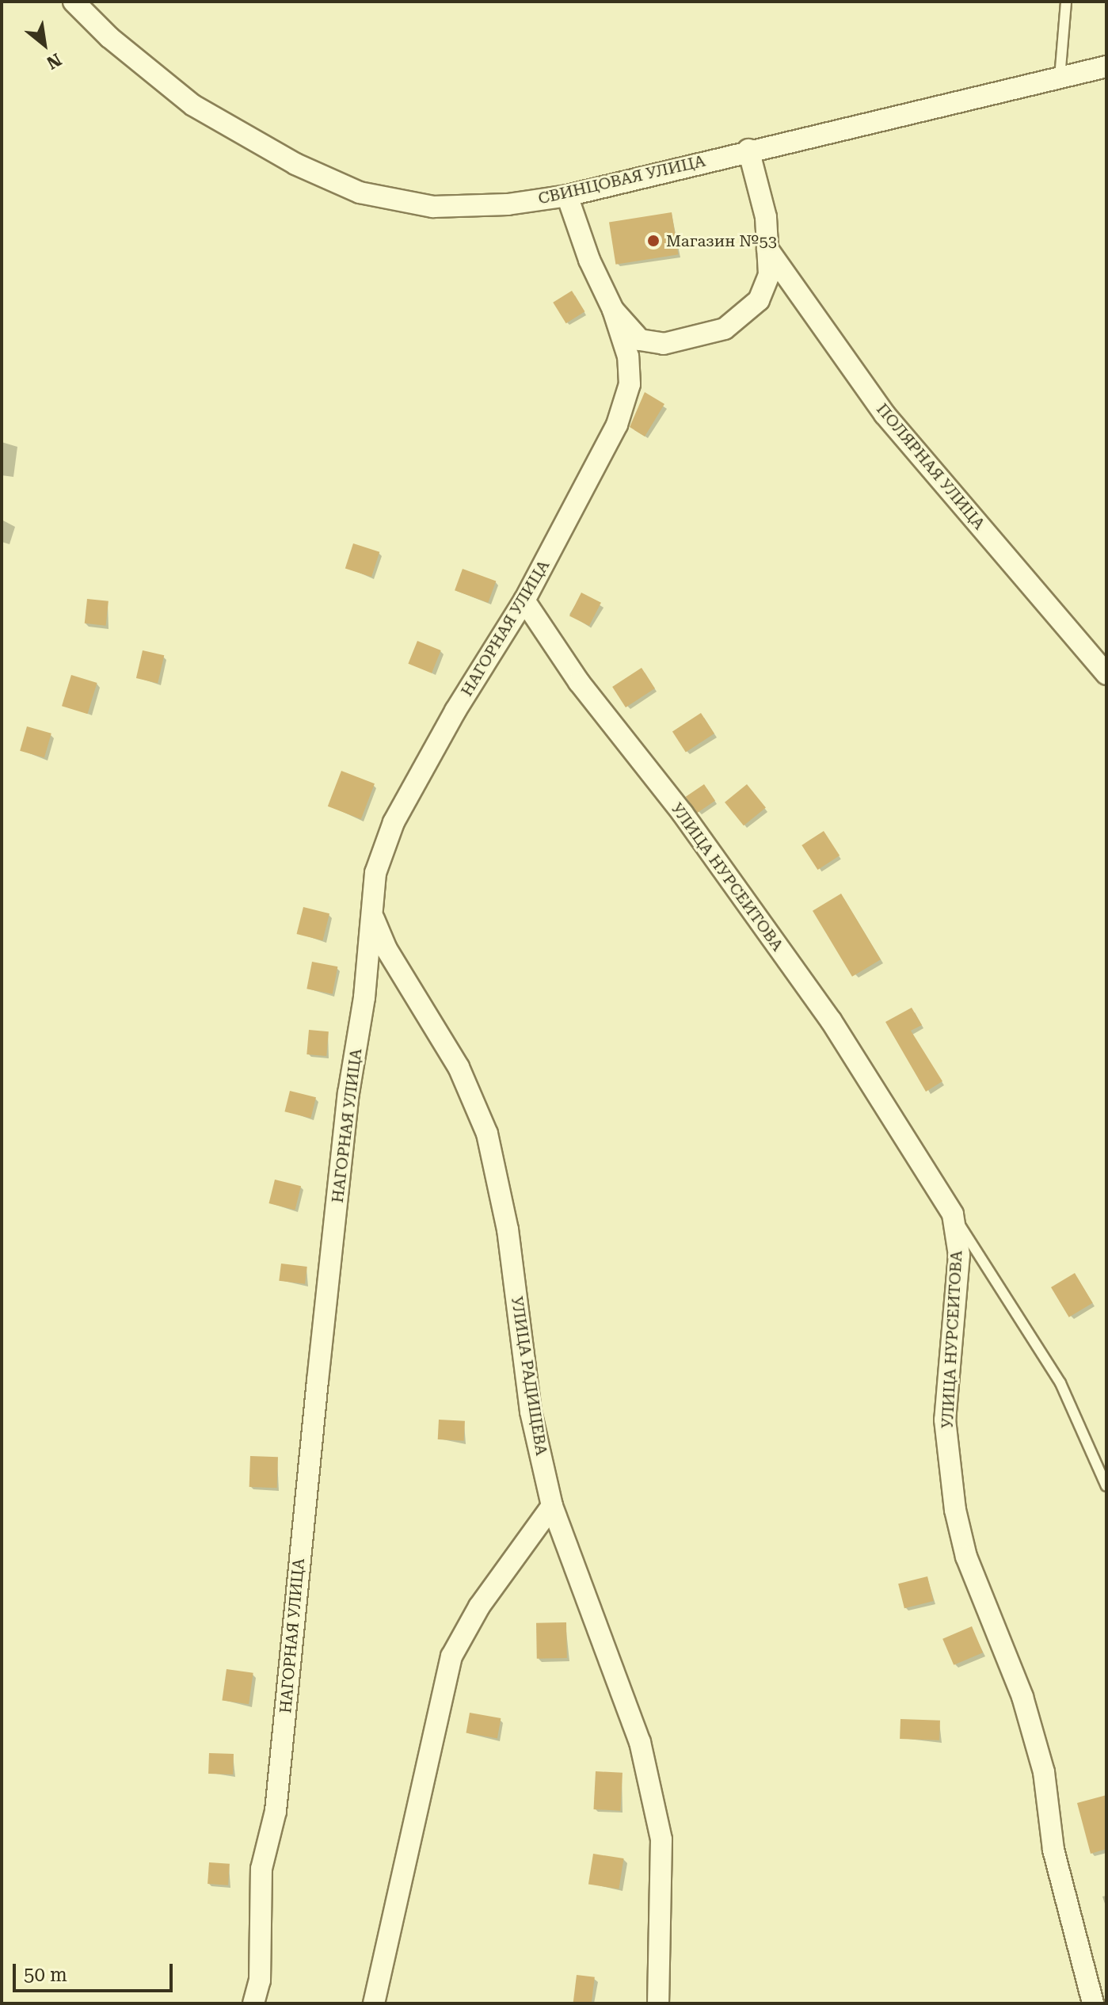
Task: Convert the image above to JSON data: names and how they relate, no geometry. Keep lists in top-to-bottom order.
{
  "streets": {
    "street": [
      "СВИНЦОВАЯ УЛИЦА",
      "ПОЛЯРНАЯ УЛИЦА",
      "НАГОРНАЯ УЛИЦА",
      "УЛИЦА НУРСЕИТОВА",
      "УЛИЦА РАДИЩЕВА"
    ]
  },
  "crossings": [
    ["НАГОРНАЯ УЛИЦА", "УЛИЦА НУРСЕИТОВА"],
    ["НАГОРНАЯ УЛИЦА", "УЛИЦА РАДИЩЕВА"]
  ],
  "places": ["Магазин №53"],
  "scale_bar": "50 m",
  "north": "bottom right"
}
